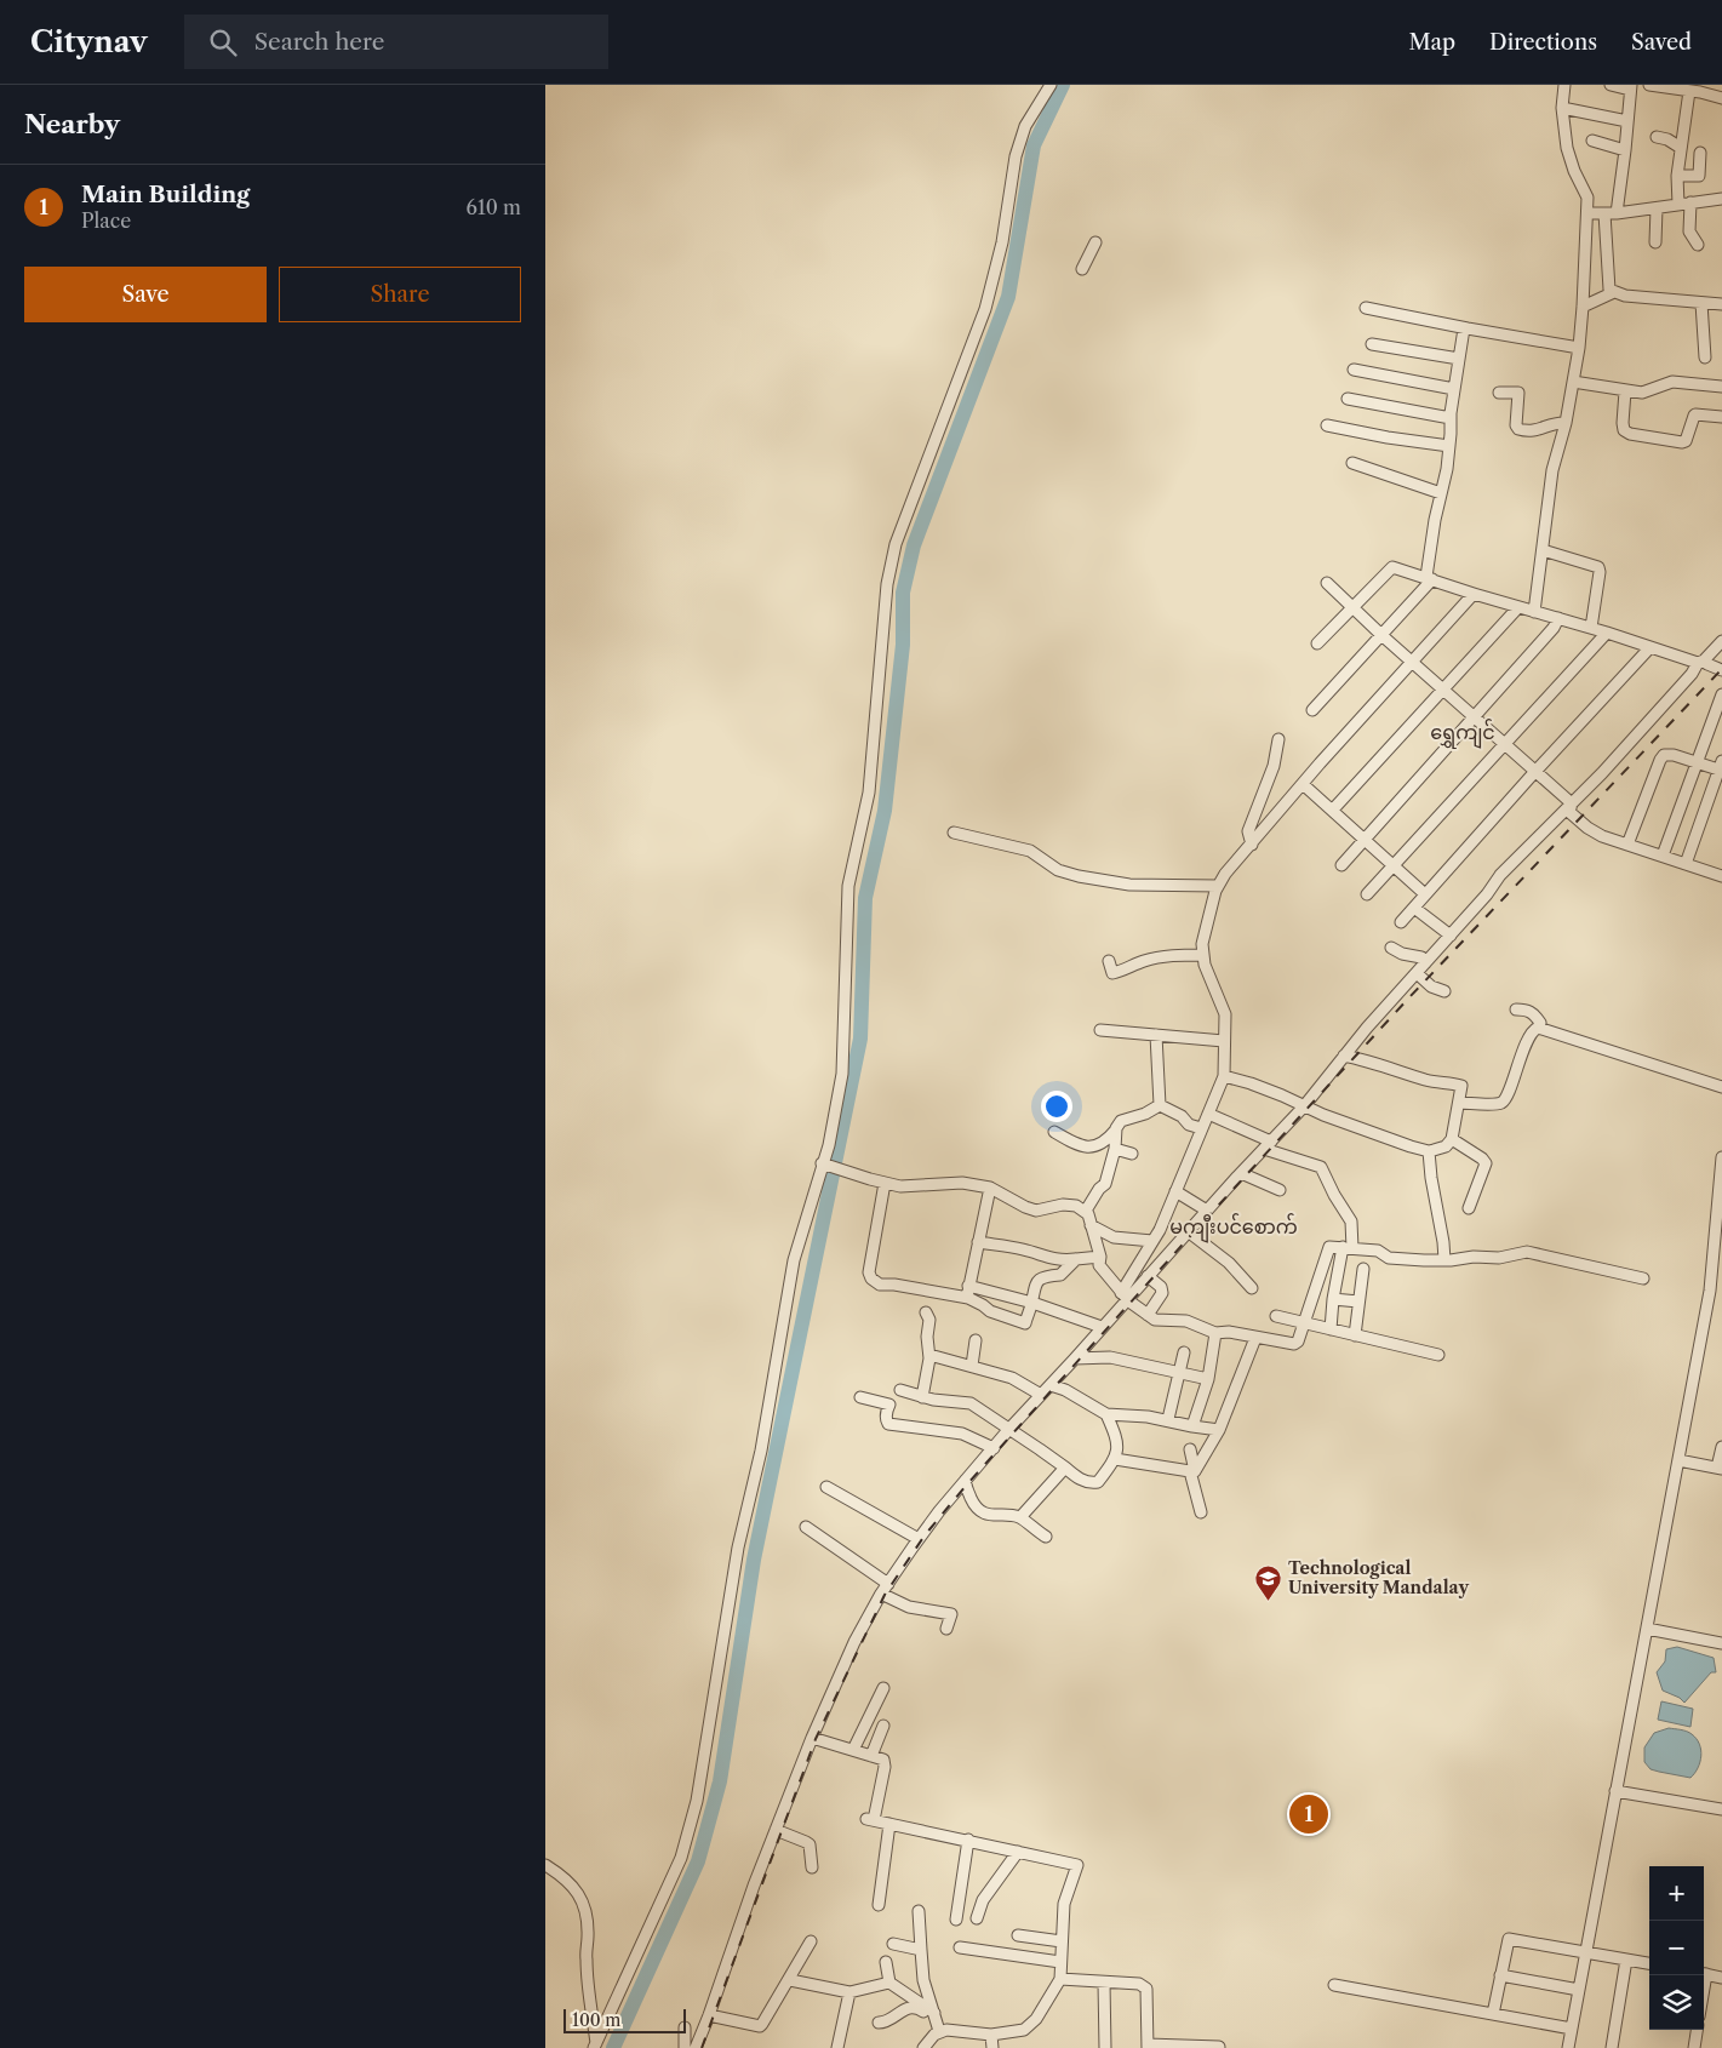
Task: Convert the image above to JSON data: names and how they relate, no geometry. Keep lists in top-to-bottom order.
{
  "districts": ["ရွှေကျင်", "မကျီးပင်စောက်"],
  "places": {
    "school or university": ["Technological University Mandalay"]
  },
  "scale_bar": "100 m",
  "page": {
    "header": "Citynav",
    "search": "Search here",
    "nav": ["Map", "Directions", "Saved"],
    "heading": "Nearby",
    "list": [
      {
        "mark": "1",
        "name": "Main Building",
        "note": "Place",
        "value": "610 m"
      }
    ],
    "buttons": ["Save", "Share"],
    "pins": "1",
    "map_buttons": ["+", "−"],
    "scale": "100 m"
  }
}
